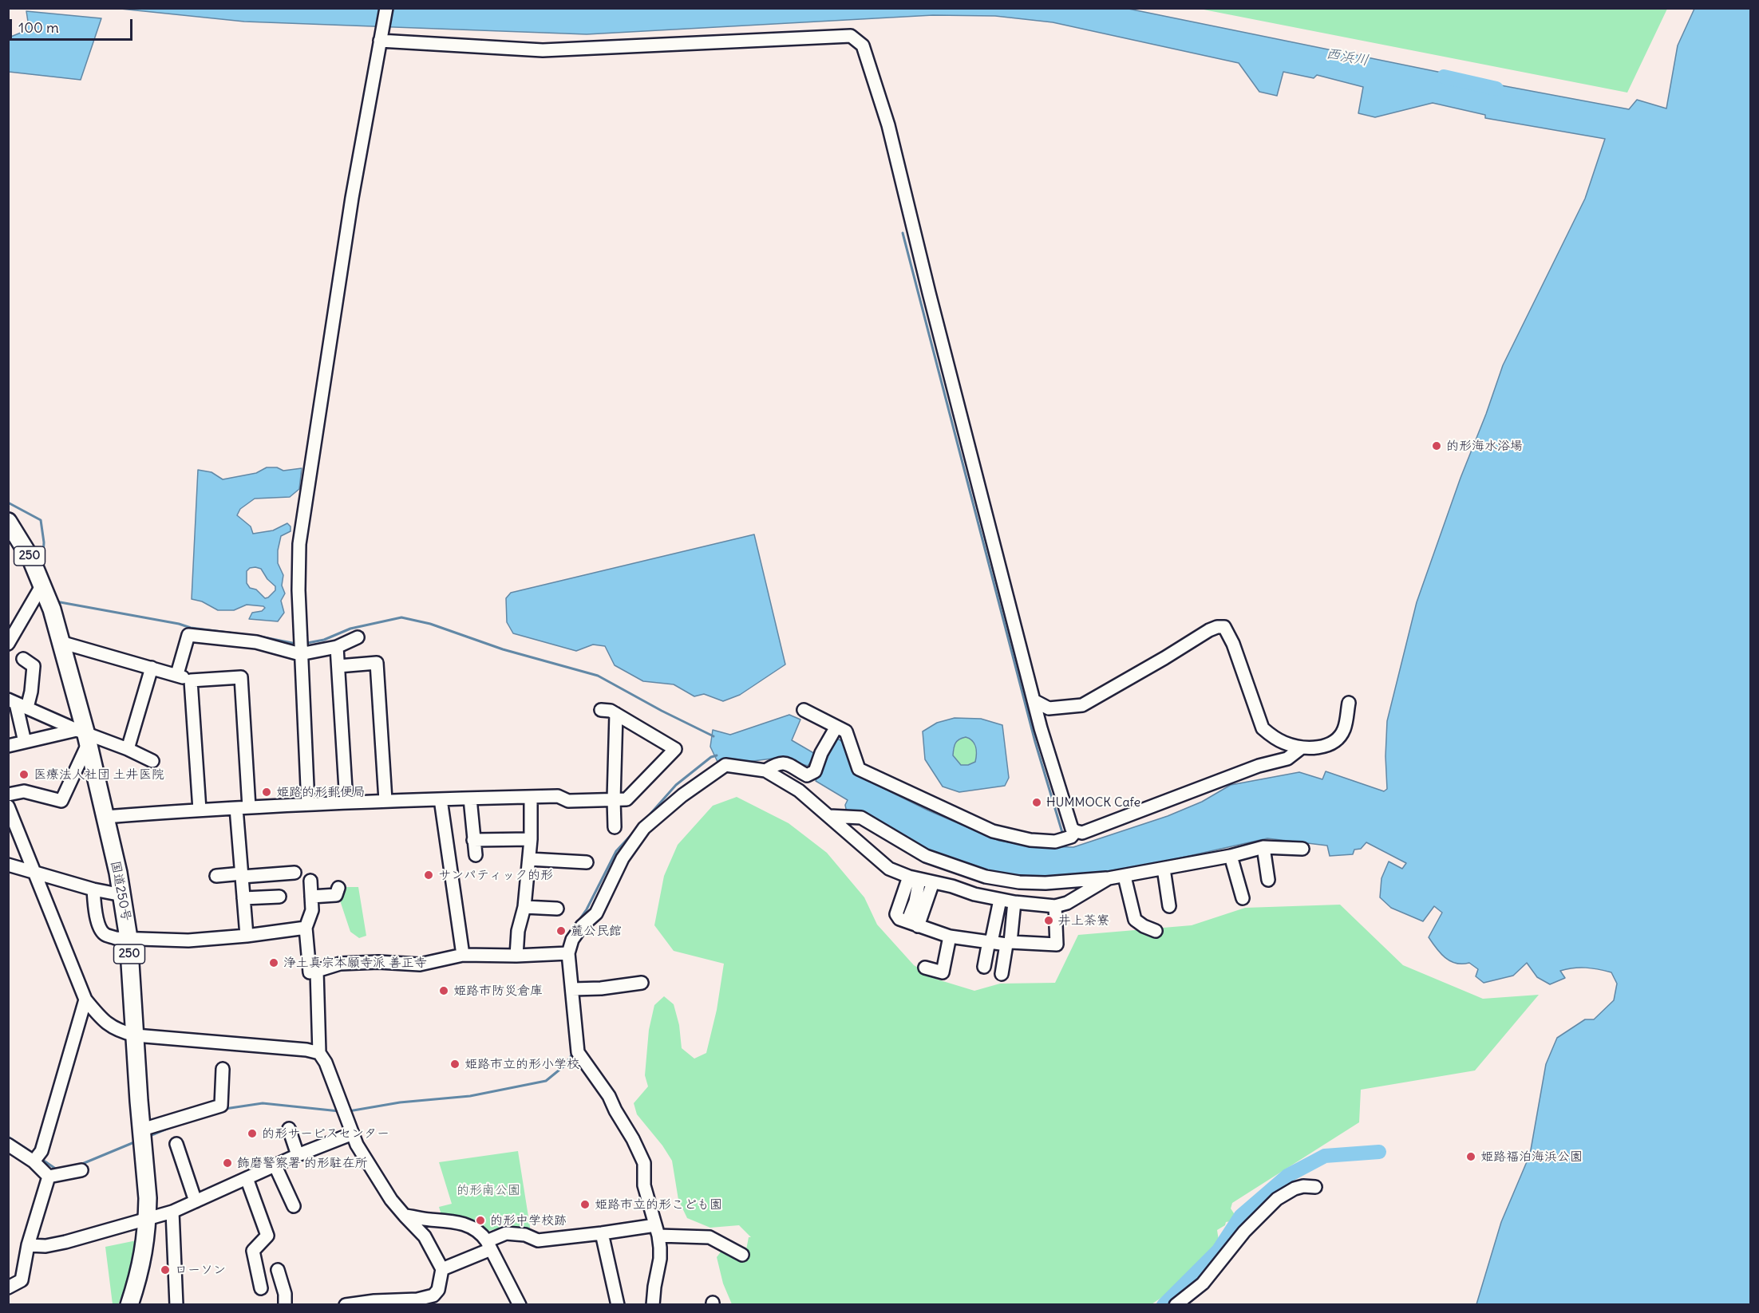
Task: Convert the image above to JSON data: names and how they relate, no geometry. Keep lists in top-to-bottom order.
{
  "streets": {
    "highway": ["250", "国道250号"]
  },
  "water": ["西浜川"],
  "parks": ["的形南公園"],
  "places": [
    "的形海水浴場",
    "医療法人社団 土井医院",
    "姫路的形郵便局",
    "HUMMOCK Cafe",
    "サンパティック的形",
    "井上茶寮",
    "麓公民館",
    "浄土真宗本願寺派 善正寺",
    "姫路市防災倉庫",
    "姫路市立的形小学校",
    "的形サービスセンター",
    "姫路福泊海浜公園",
    "飾磨警察署 的形駐在所",
    "姫路市立的形こども園",
    "的形中学校跡",
    "ローソン"
  ],
  "scale_bar": "100 m"
}
